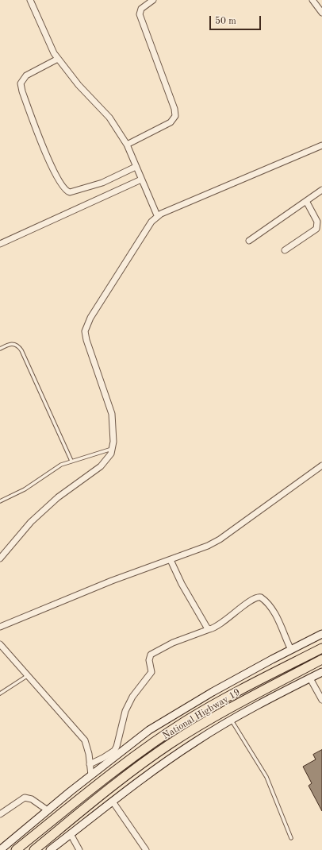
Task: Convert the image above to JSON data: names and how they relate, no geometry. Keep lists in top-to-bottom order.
{
  "streets": {
    "highway": ["National Highway 19"]
  },
  "scale_bar": "50 m"
}
